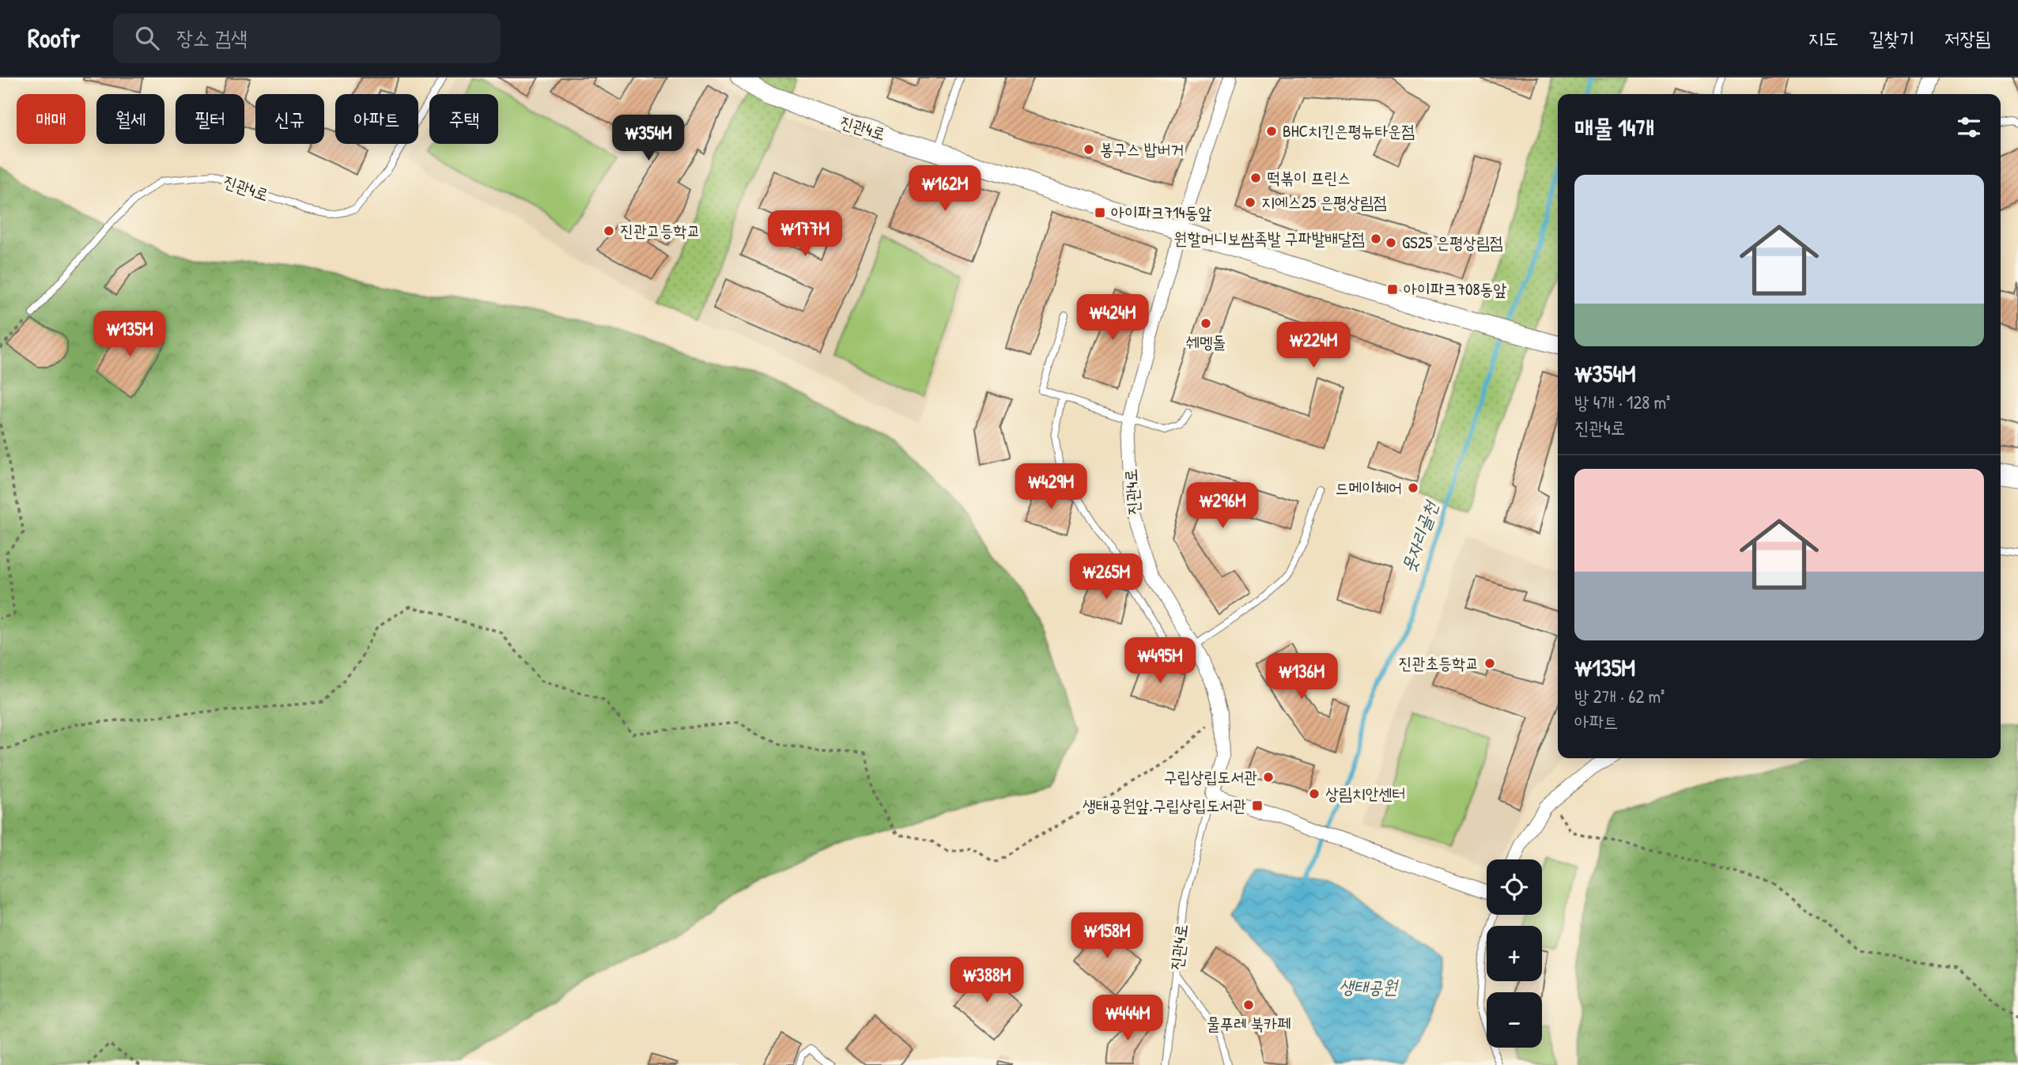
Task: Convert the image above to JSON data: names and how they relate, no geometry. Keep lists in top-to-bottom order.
{
  "streets": {
    "street": ["진관4로"]
  },
  "water": ["못자리골천", "생태공원"],
  "places": {
    "other": [
      "BHC치킨은평뉴타운점",
      "봉구스 밥버거",
      "떡볶이 프린스",
      "지에스25 은평상림점",
      "진관고등학교",
      "원할머니보쌈족발 구파발배달점",
      "GS25 은평상림점",
      "쉐멩돌",
      "드메이헤어",
      "진관초등학교",
      "구립상립도서관",
      "상림치안센터",
      "물푸레 북카페"
    ],
    "transit": ["아이파크714동앞", "아이파크708동앞", "생태공원앞.구립상립도서관"]
  },
  "page": {
    "header": "Roofr",
    "search": "장소 검색",
    "nav": ["지도", "길찾기", "저장됨"],
    "chip": [
      "매매",
      "월세",
      "필터",
      "신규",
      "아파트",
      "주택"
    ],
    "heading": "매물 14개",
    "price": [
      "₩354M",
      "₩162M",
      "₩177M",
      "₩424M",
      "₩135M",
      "₩224M",
      "₩429M",
      "₩296M",
      "₩265M",
      "₩495M",
      "₩136M",
      "₩158M",
      "₩388M",
      "₩444M"
    ],
    "list": [
      {
        "name": "₩354M",
        "note": "방 4개 · 128 m² · 진관4로"
      },
      {
        "name": "₩135M",
        "note": "방 2개 · 62 m² · 아파트"
      }
    ],
    "map_buttons": ["+", "−"]
  }
}
